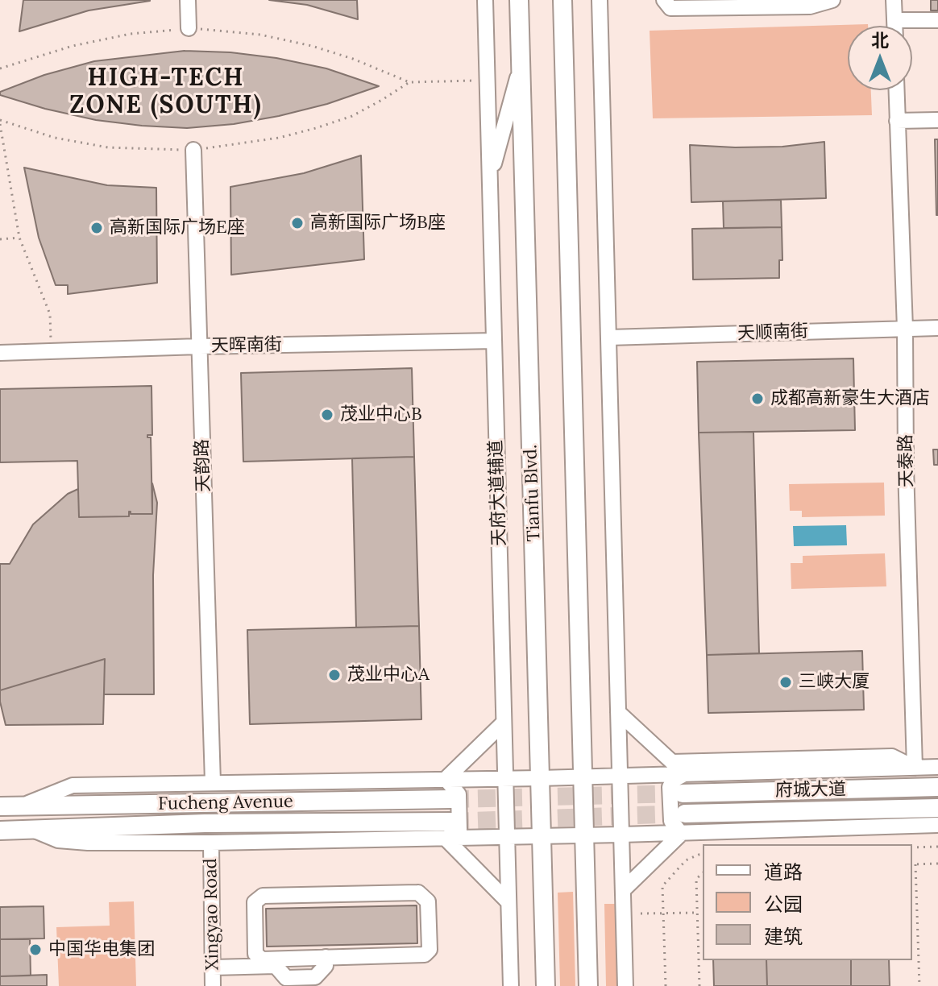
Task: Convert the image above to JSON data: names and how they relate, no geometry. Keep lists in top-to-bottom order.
{
  "streets": {
    "main road": ["Tianfu Blvd.", "府城大道", "Fucheng Avenue"],
    "street": [
      "天顺南街",
      "天晖南街",
      "天泰路",
      "天韵路",
      "天府大道辅道",
      "Xingyao Road"
    ]
  },
  "crossings": [
    ["天顺南街", "天泰路"],
    ["天晖南街", "天韵路"],
    ["天晖南街", "天府大道辅道"]
  ],
  "districts": ["HIGH-TECH ZONE (SOUTH)"],
  "places": [
    "高新国际广场B座",
    "高新国际广场E座",
    "成都高新豪生大酒店",
    "茂业中心B",
    "茂业中心A",
    "三峡大厦",
    "中国华电集团"
  ],
  "legend": ["道路", "公园", "建筑"],
  "north": "top"
}
